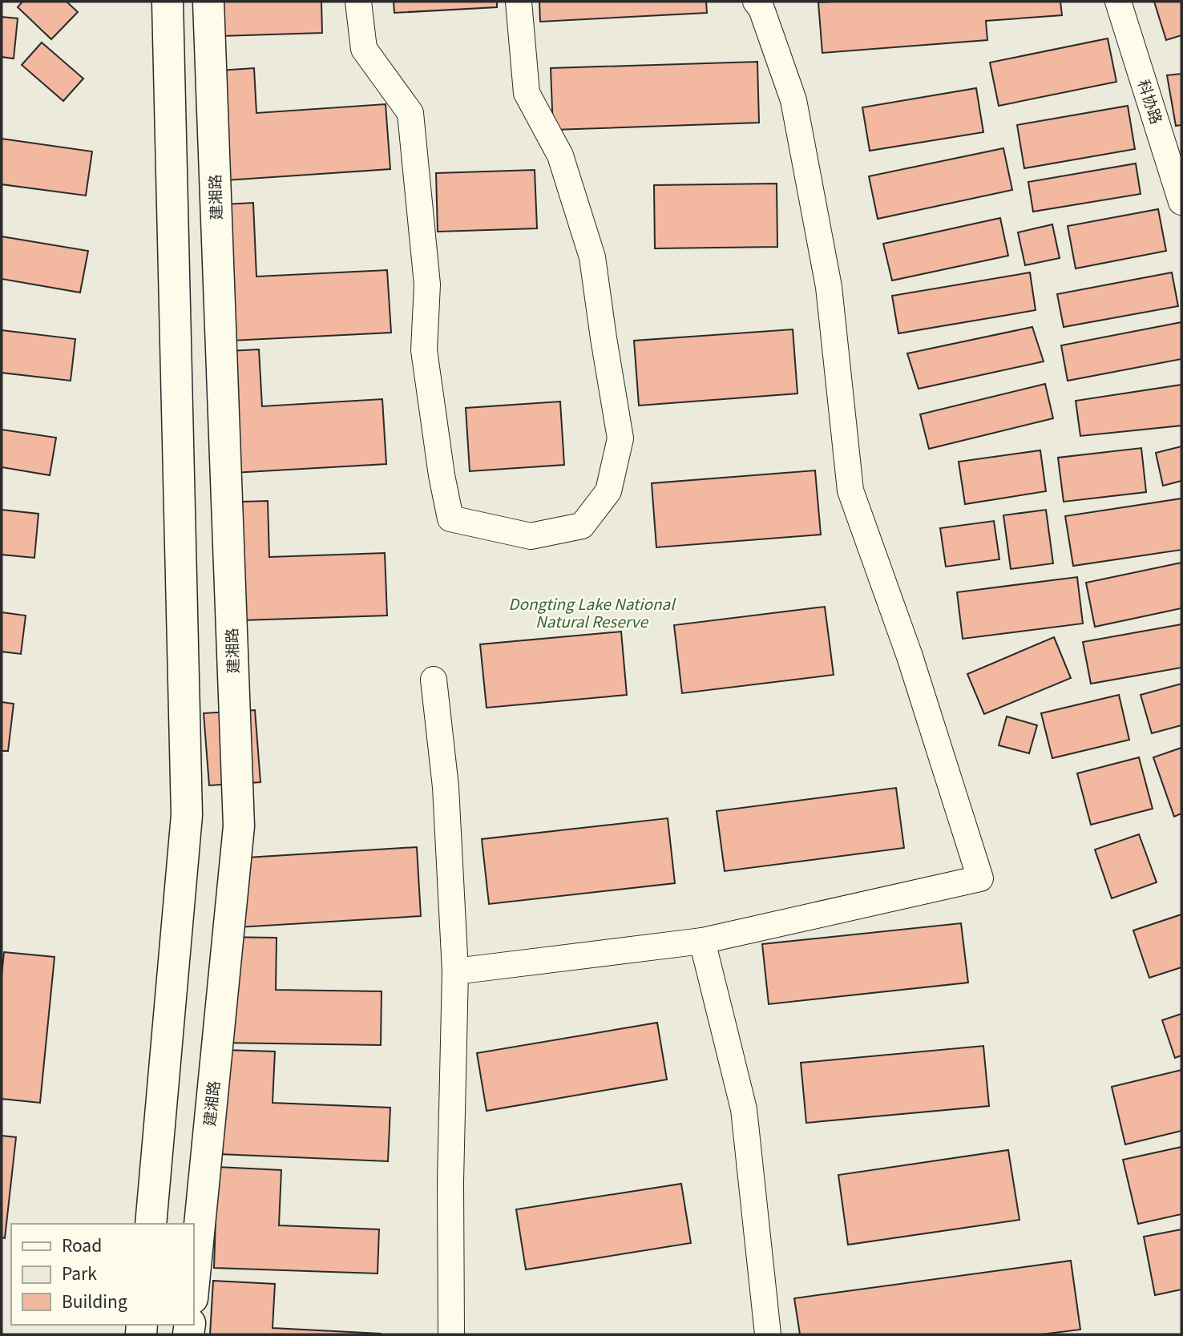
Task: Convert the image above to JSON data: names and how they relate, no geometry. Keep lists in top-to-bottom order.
{
  "streets": {
    "main road": ["建湘路"],
    "street": ["科协路"]
  },
  "parks": ["Dongting Lake National Natural Reserve"],
  "legend": ["Road", "Park", "Building"]
}
